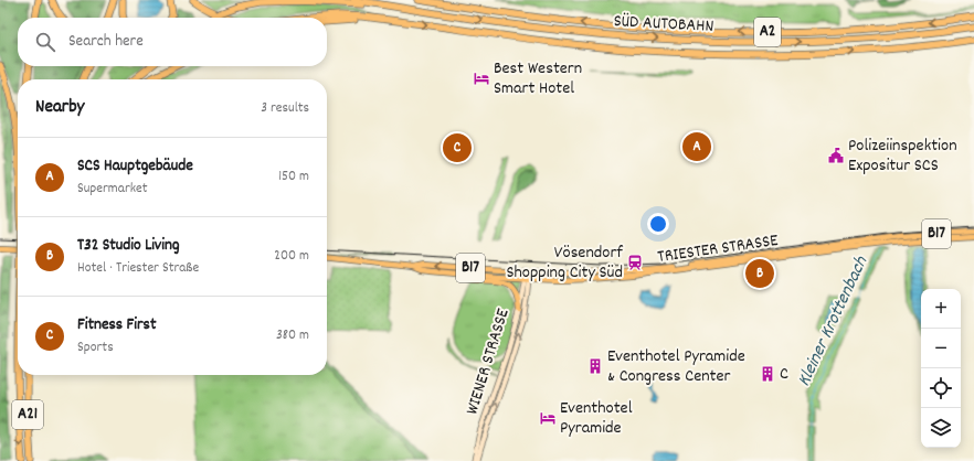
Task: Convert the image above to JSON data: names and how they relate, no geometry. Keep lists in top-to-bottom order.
{
  "streets": {
    "highway": ["SÜD AUTOBAHN", "A2", "A21"],
    "main road": ["B17", "TRIESTER STRASSE", "WIENER STRASSE"]
  },
  "crossings": [
    ["TRIESTER STRASSE", "WIENER STRASSE"]
  ],
  "water": ["Kleiner Krottenbach"],
  "places": {
    "hotel": ["Best Western Smart Hotel", "Eventhotel Pyramide"],
    "public building": ["Polizeiinspektion Expositur SCS"],
    "station": ["Vösendorf Shopping City Süd"],
    "building": ["Eventhotel Pyramide & Congress Center", "C"]
  },
  "page": {
    "search": "Search here",
    "heading": ["Nearby", "3 results"],
    "pins": ["A", "C", "B"],
    "list": [
      {
        "mark": "A",
        "name": "SCS Hauptgebäude",
        "note": "Supermarket",
        "value": "150 m"
      },
      {
        "mark": "B",
        "name": "T32 Studio Living",
        "note": "Hotel · Triester Straße",
        "value": "200 m"
      },
      {
        "mark": "C",
        "name": "Fitness First",
        "note": "Sports",
        "value": "380 m"
      }
    ],
    "map_buttons": ["+", "−"]
  }
}
